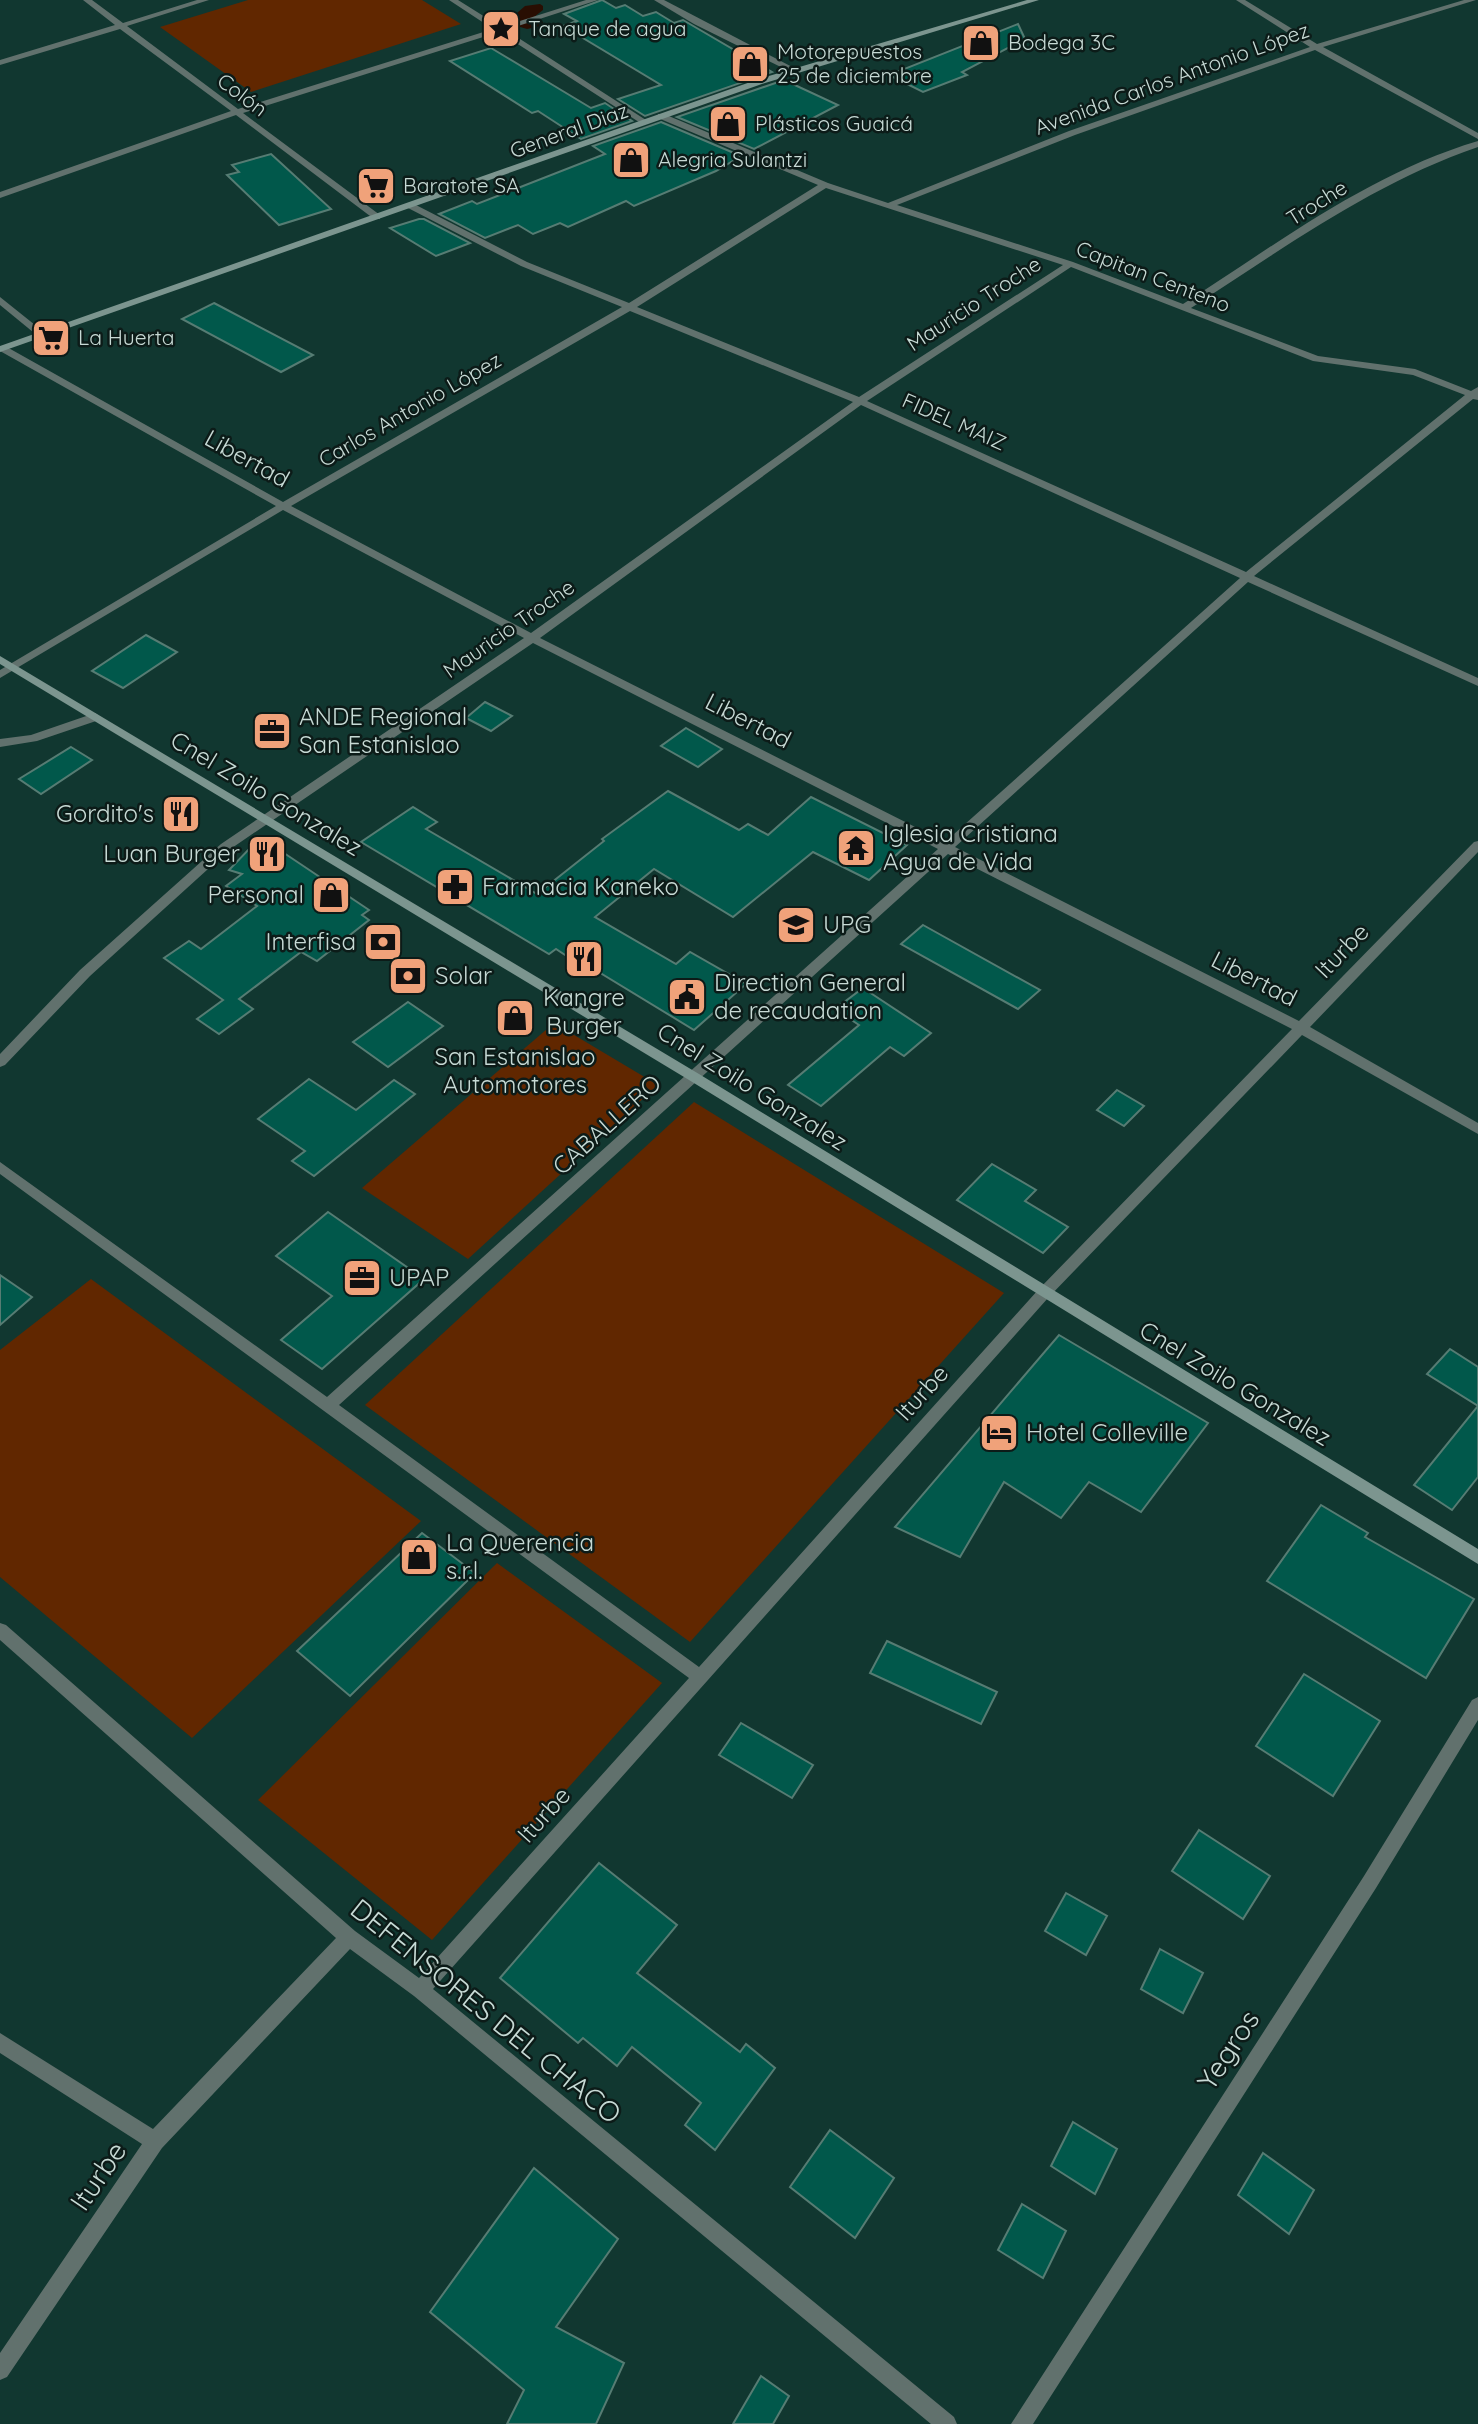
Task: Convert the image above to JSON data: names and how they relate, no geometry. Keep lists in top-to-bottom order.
{
  "streets": {
    "main road": ["General Diaz", "Cnel Zoilo Gonzalez"],
    "street": [
      "Avenida Carlos Antonio López",
      "Colón",
      "Troche",
      "Capitan Centeno",
      "Mauricio Troche",
      "Carlos Antonio López",
      "FIDEL MAIZ",
      "Libertad",
      "Iturbe",
      "CABALLERO",
      "DEFENSORES DEL CHACO",
      "Yegros"
    ]
  },
  "crossings": [
    ["Avenida Carlos Antonio López", "Capitan Centeno"],
    ["Colón", "General Diaz"],
    ["General Diaz", "Capitan Centeno"],
    ["General Diaz", "FIDEL MAIZ"],
    ["General Diaz", "Libertad"],
    ["Troche", "Capitan Centeno"],
    ["Capitan Centeno", "Mauricio Troche"],
    ["Capitan Centeno", "Carlos Antonio López"],
    ["Capitan Centeno", "CABALLERO"],
    ["Mauricio Troche", "FIDEL MAIZ"],
    ["Mauricio Troche", "Libertad"],
    ["Mauricio Troche", "Cnel Zoilo Gonzalez"],
    ["Carlos Antonio López", "FIDEL MAIZ"],
    ["Carlos Antonio López", "Libertad"],
    ["Carlos Antonio López", "Cnel Zoilo Gonzalez"],
    ["FIDEL MAIZ", "CABALLERO"],
    ["Libertad", "Iturbe"],
    ["Libertad", "CABALLERO"],
    ["Cnel Zoilo Gonzalez", "Iturbe"],
    ["Cnel Zoilo Gonzalez", "CABALLERO"],
    ["Iturbe", "DEFENSORES DEL CHACO"]
  ],
  "places": {
    "place": ["Tanque de agua"],
    "shop": [
      "Bodega 3C",
      "Motorepuestos 25 de diciembre",
      "Plásticos Guaicá",
      "Alegria Sulantzi",
      "Personal",
      "San Estanislao Automotores",
      "La Querencia s.r.l."
    ],
    "supermarket": ["Baratote SA", "La Huerta"],
    "office": ["ANDE Regional San Estanislao", "UPAP"],
    "restaurant": ["Gordito's", "Luan Burger", "Kangre Burger"],
    "temple": ["Iglesia Cristiana Agua de Vida"],
    "pharmacy": ["Farmacia Kaneko"],
    "school or university": ["UPG"],
    "bank": ["Interfisa", "Solar"],
    "public building": ["Direction General de recaudation"],
    "hotel": ["Hotel Colleville"]
  }
}
